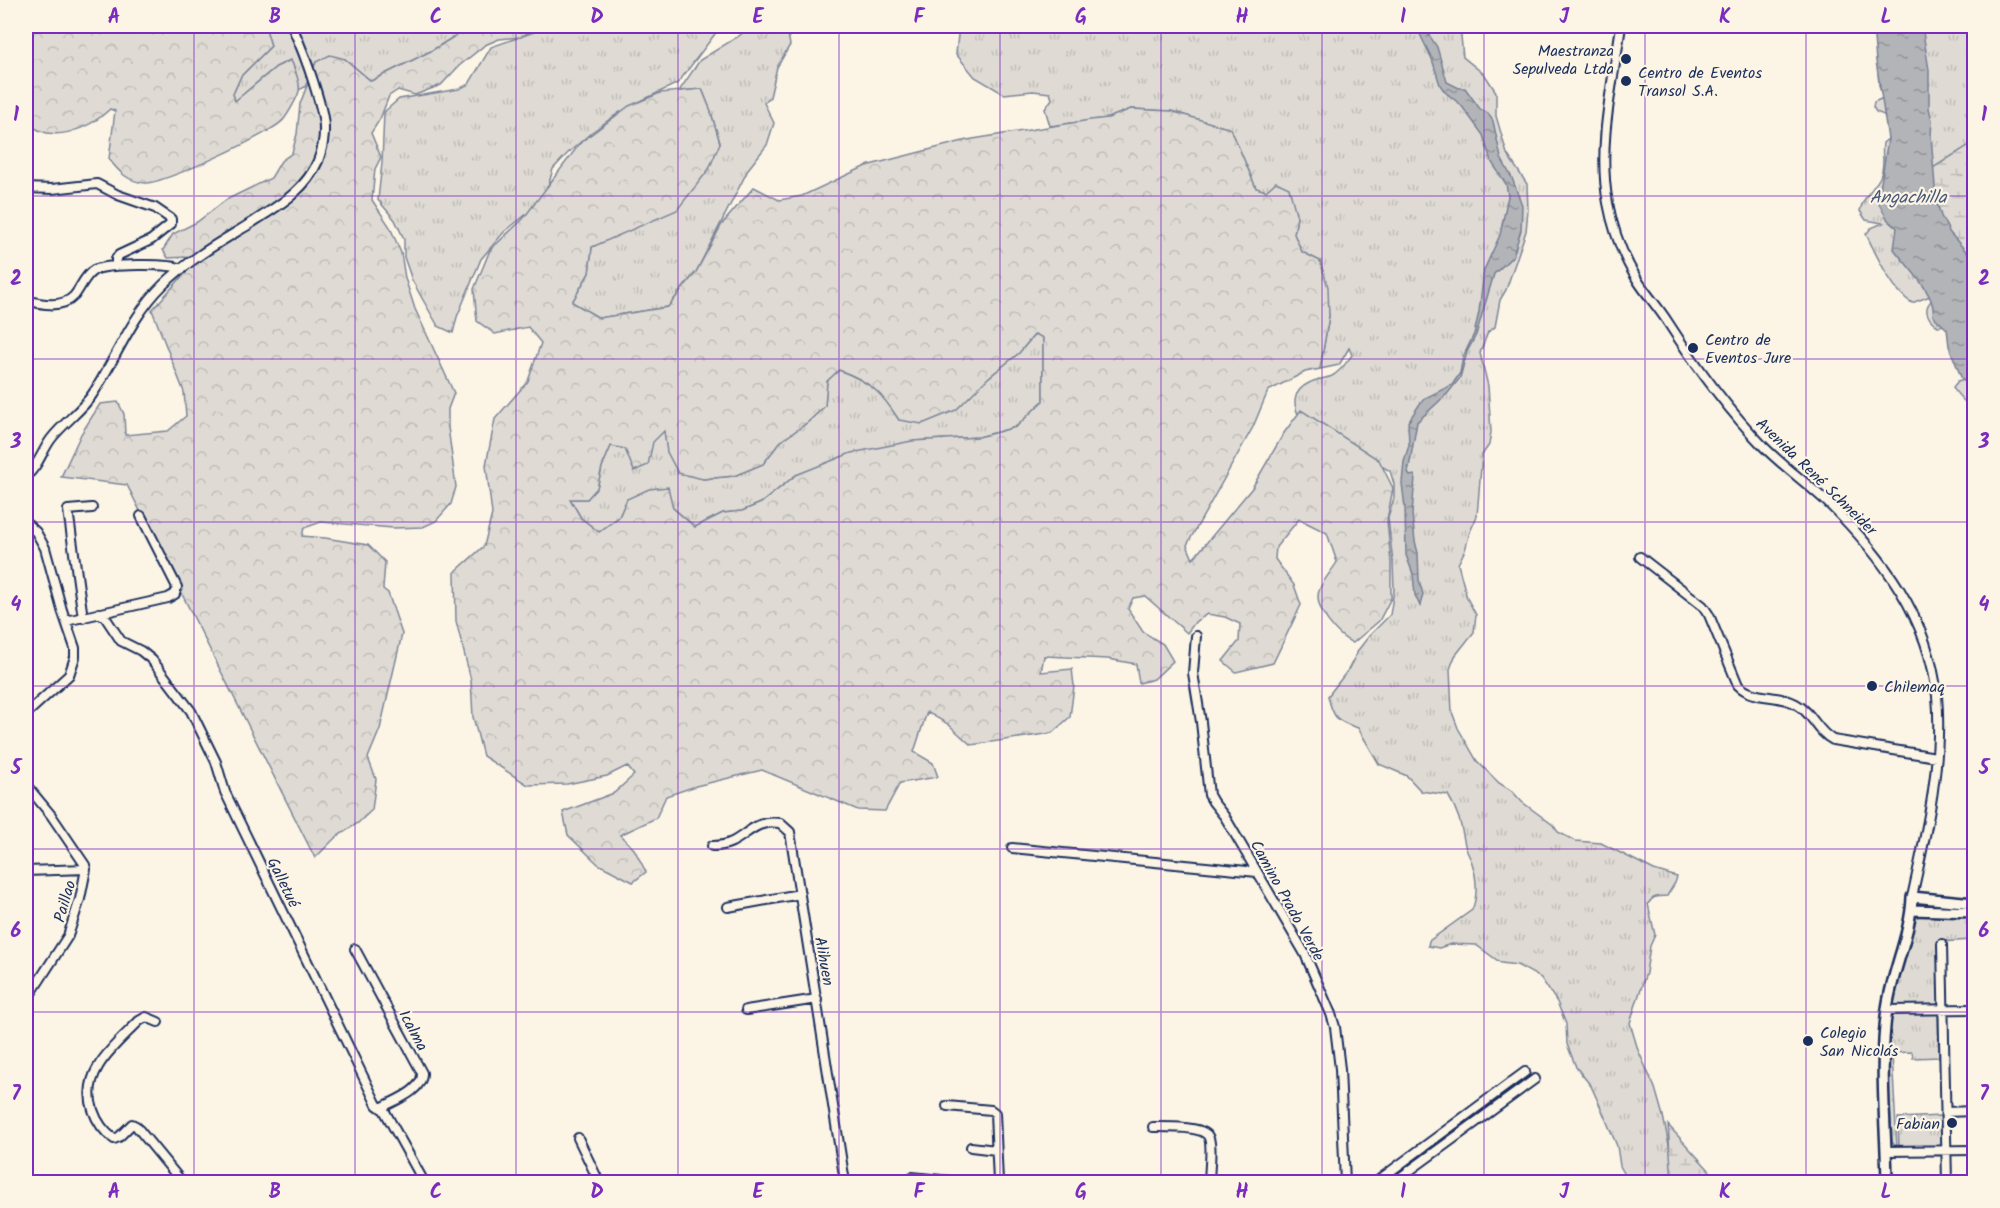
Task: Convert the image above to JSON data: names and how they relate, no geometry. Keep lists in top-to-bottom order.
{
  "streets": {
    "main road": ["Avenida René Schneider"],
    "street": [
      "Galletué",
      "Camino Prado Verde",
      "Paillao",
      "Alihuen",
      "Icalma"
    ]
  },
  "crossings": [
    ["Galletué", "Icalma"]
  ],
  "water": ["Angachilla"],
  "places": [
    "Maestranza Sepulveda Ltda",
    "Centro de Eventos Transol S.A.",
    "Centro de Eventos Jure",
    "Chilemaq",
    "Colegio San Nicolás",
    "Fabian"
  ],
  "grid": {
    "columns": [
      "A",
      "B",
      "C",
      "D",
      "E",
      "F",
      "G",
      "H",
      "I",
      "J",
      "K",
      "L"
    ],
    "rows": [
      "1",
      "2",
      "3",
      "4",
      "5",
      "6",
      "7"
    ]
  }
}
